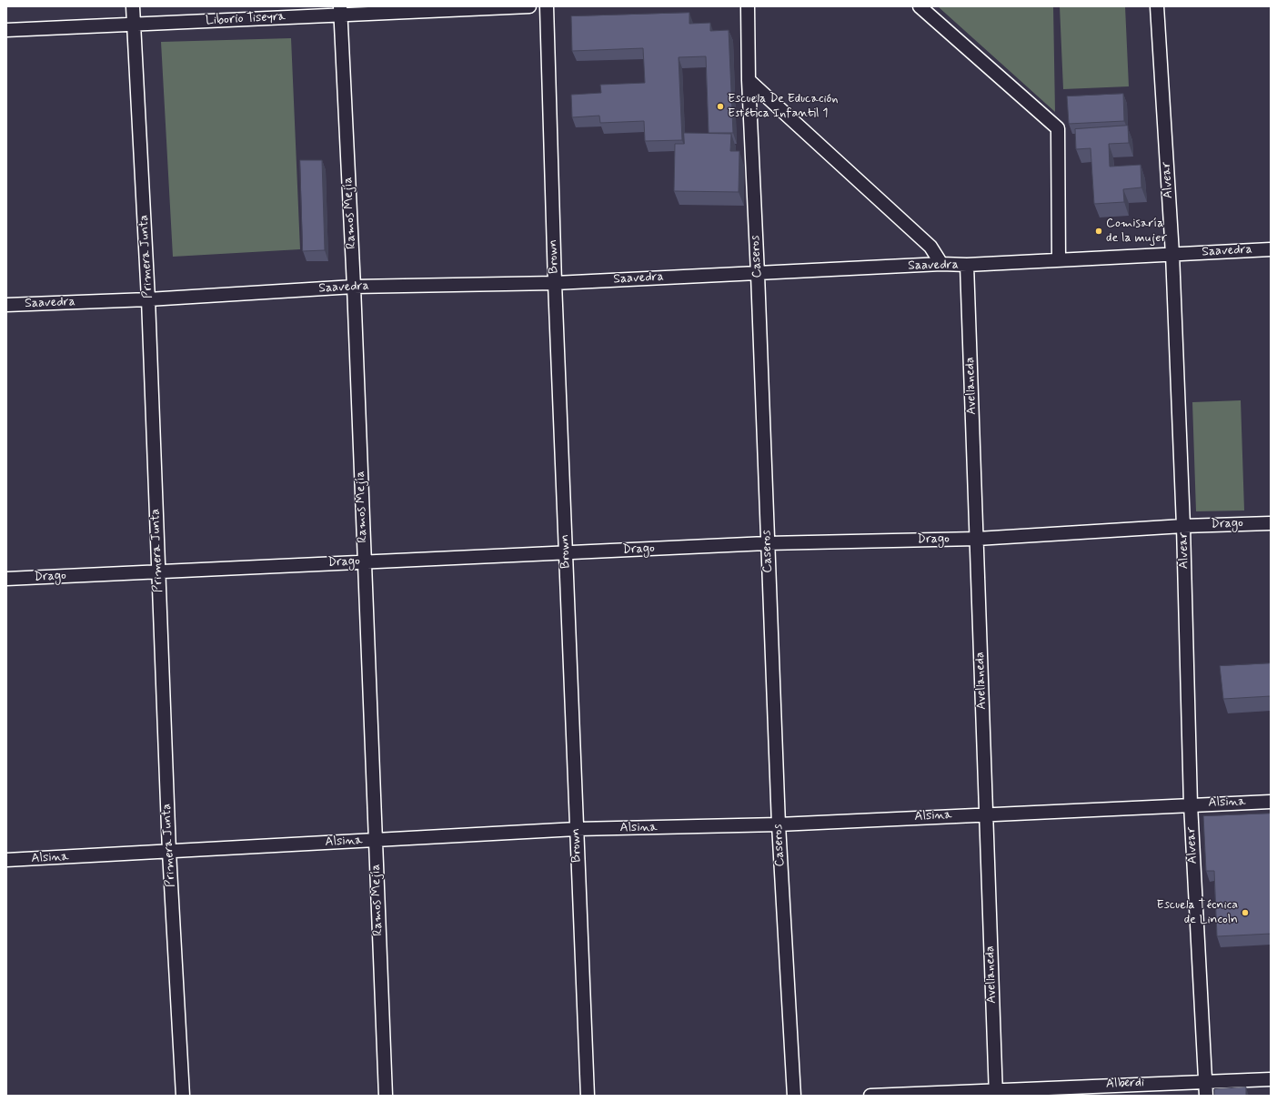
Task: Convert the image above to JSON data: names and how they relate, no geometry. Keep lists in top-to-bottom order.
{
  "streets": {
    "street": [
      "Liborio Tiseyra",
      "Alvear",
      "Ramos Mejía",
      "Saavedra",
      "Primera Junta",
      "Brown",
      "Caseros",
      "Avellaneda",
      "Drago",
      "Alsina",
      "Alberdi"
    ]
  },
  "crossings": [
    ["Liborio Tiseyra", "Ramos Mejía"],
    ["Liborio Tiseyra", "Primera Junta"],
    ["Alvear", "Saavedra"],
    ["Alvear", "Drago"],
    ["Alvear", "Alsina"],
    ["Alvear", "Alberdi"],
    ["Ramos Mejía", "Saavedra"],
    ["Ramos Mejía", "Drago"],
    ["Ramos Mejía", "Alsina"],
    ["Saavedra", "Primera Junta"],
    ["Saavedra", "Brown"],
    ["Saavedra", "Caseros"],
    ["Saavedra", "Avellaneda"],
    ["Primera Junta", "Drago"],
    ["Primera Junta", "Alsina"],
    ["Brown", "Drago"],
    ["Brown", "Alsina"],
    ["Caseros", "Drago"],
    ["Caseros", "Alsina"],
    ["Avellaneda", "Drago"],
    ["Avellaneda", "Alsina"],
    ["Avellaneda", "Alberdi"]
  ],
  "places": ["Escuela De Educación Estética Infantil 1", "Comisaría de la mujer", "Escuela Técnica de Lincoln"]
}
